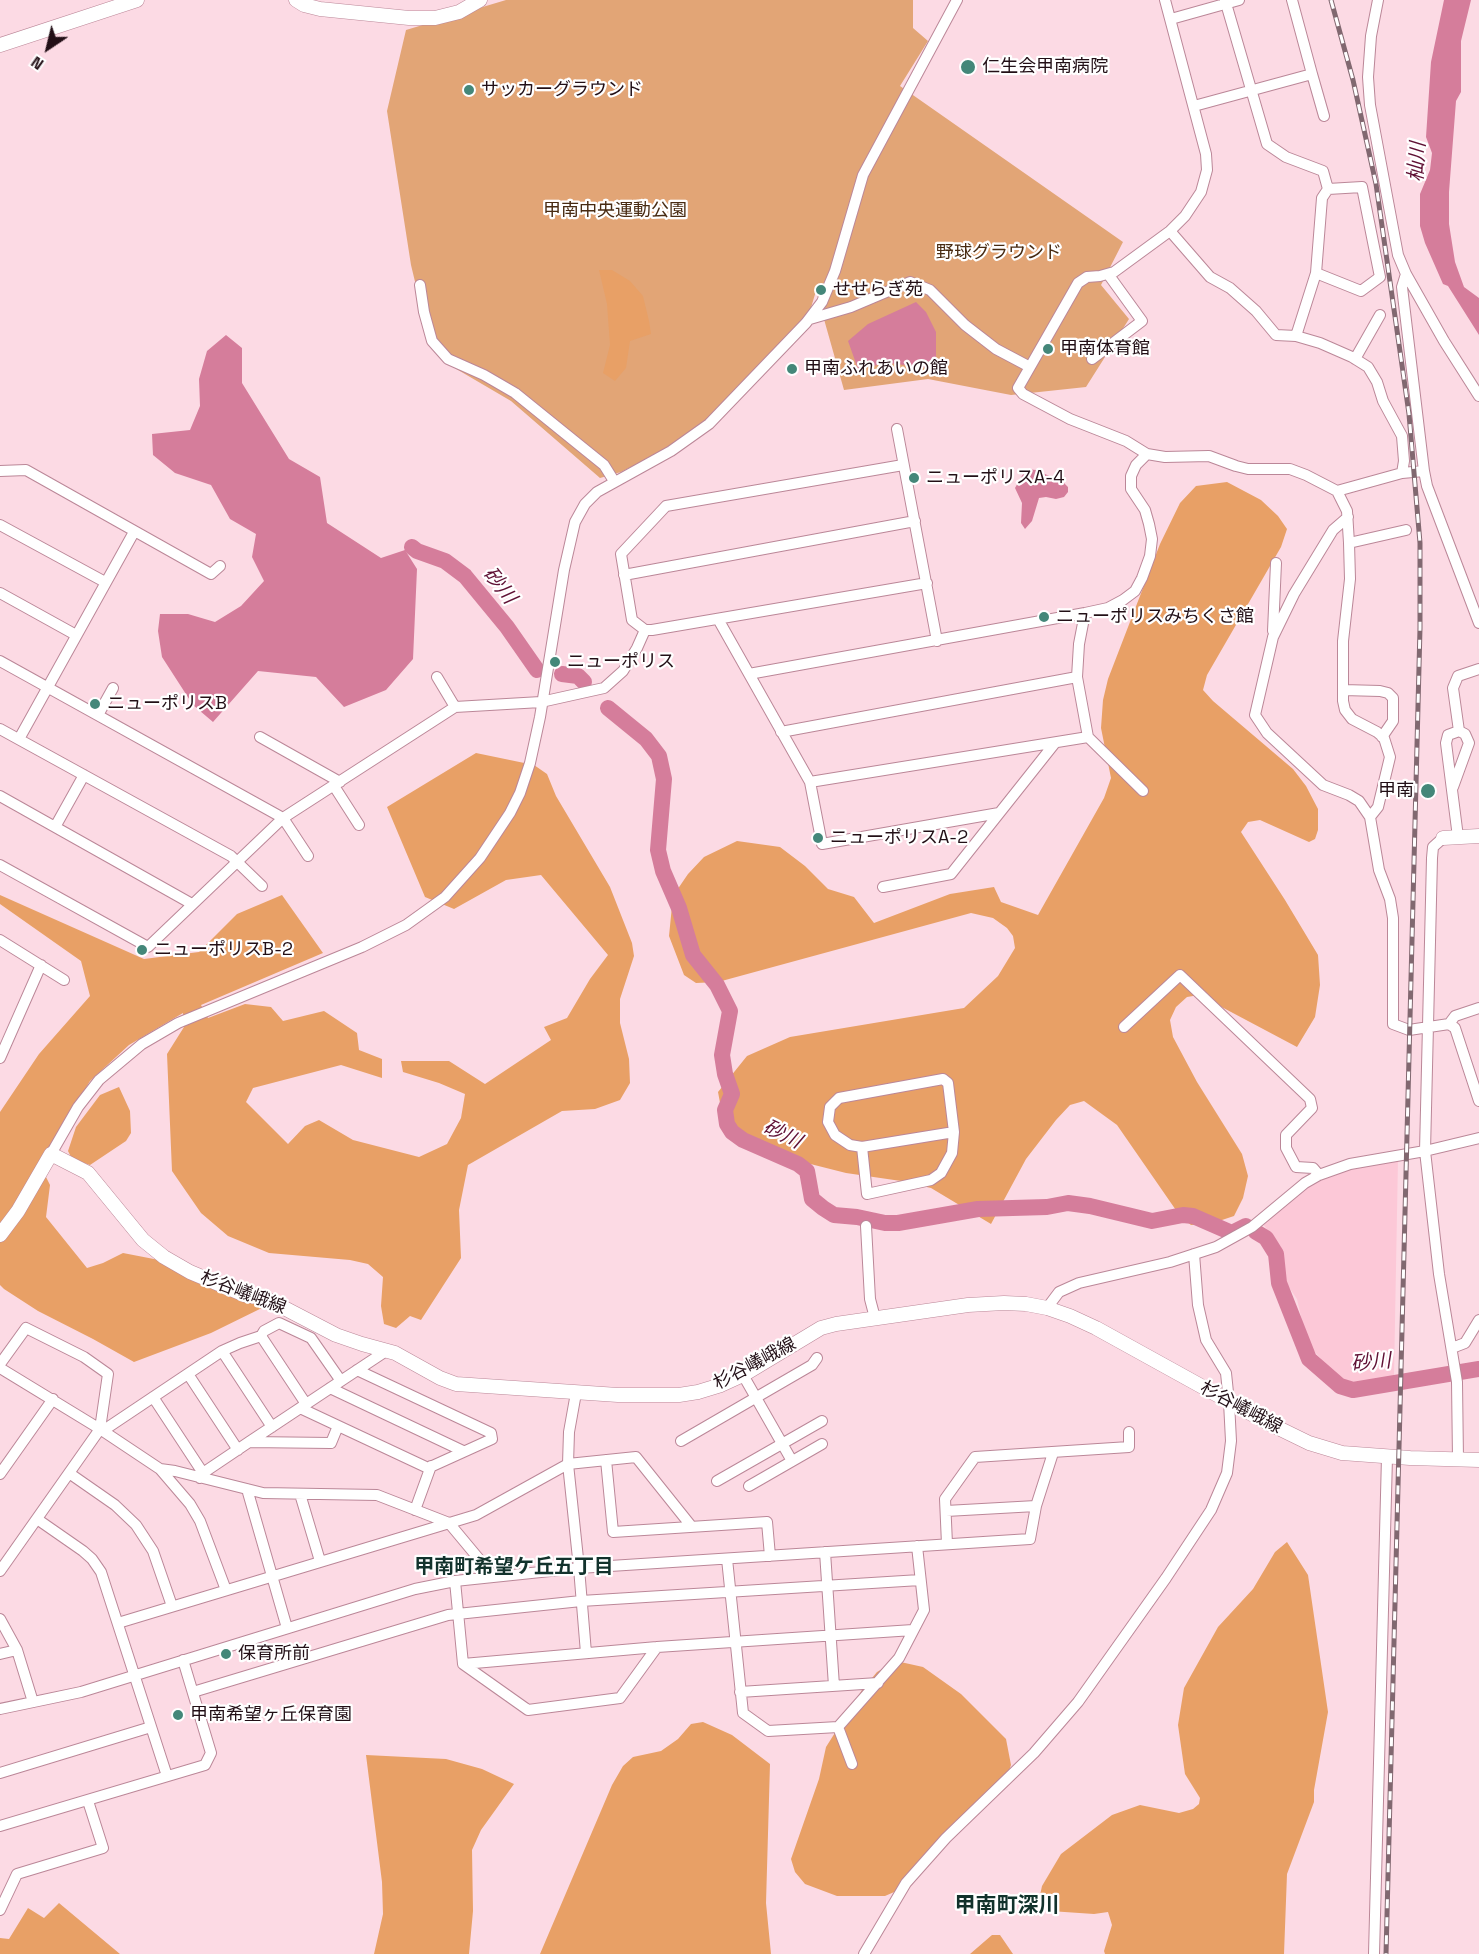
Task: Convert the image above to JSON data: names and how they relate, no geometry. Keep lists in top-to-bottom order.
{
  "streets": {
    "main road": ["杉谷嶬峨線"]
  },
  "districts": ["甲南町希望ケ丘五丁目", "甲南町深川"],
  "water": ["杣川", "砂川"],
  "parks": ["甲南中央運動公園", "野球グラウンド"],
  "places": [
    "仁生会甲南病院",
    "サッカーグラウンド",
    "せせらぎ苑",
    "甲南体育館",
    "甲南ふれあいの館",
    "ニューポリスA-4",
    "ニューポリスみちくさ館",
    "ニューポリス",
    "ニューポリスB",
    "甲南",
    "ニューポリスA-2",
    "ニューポリスB-2",
    "保育所前",
    "甲南希望ヶ丘保育園"
  ],
  "north": "bottom left"
}
